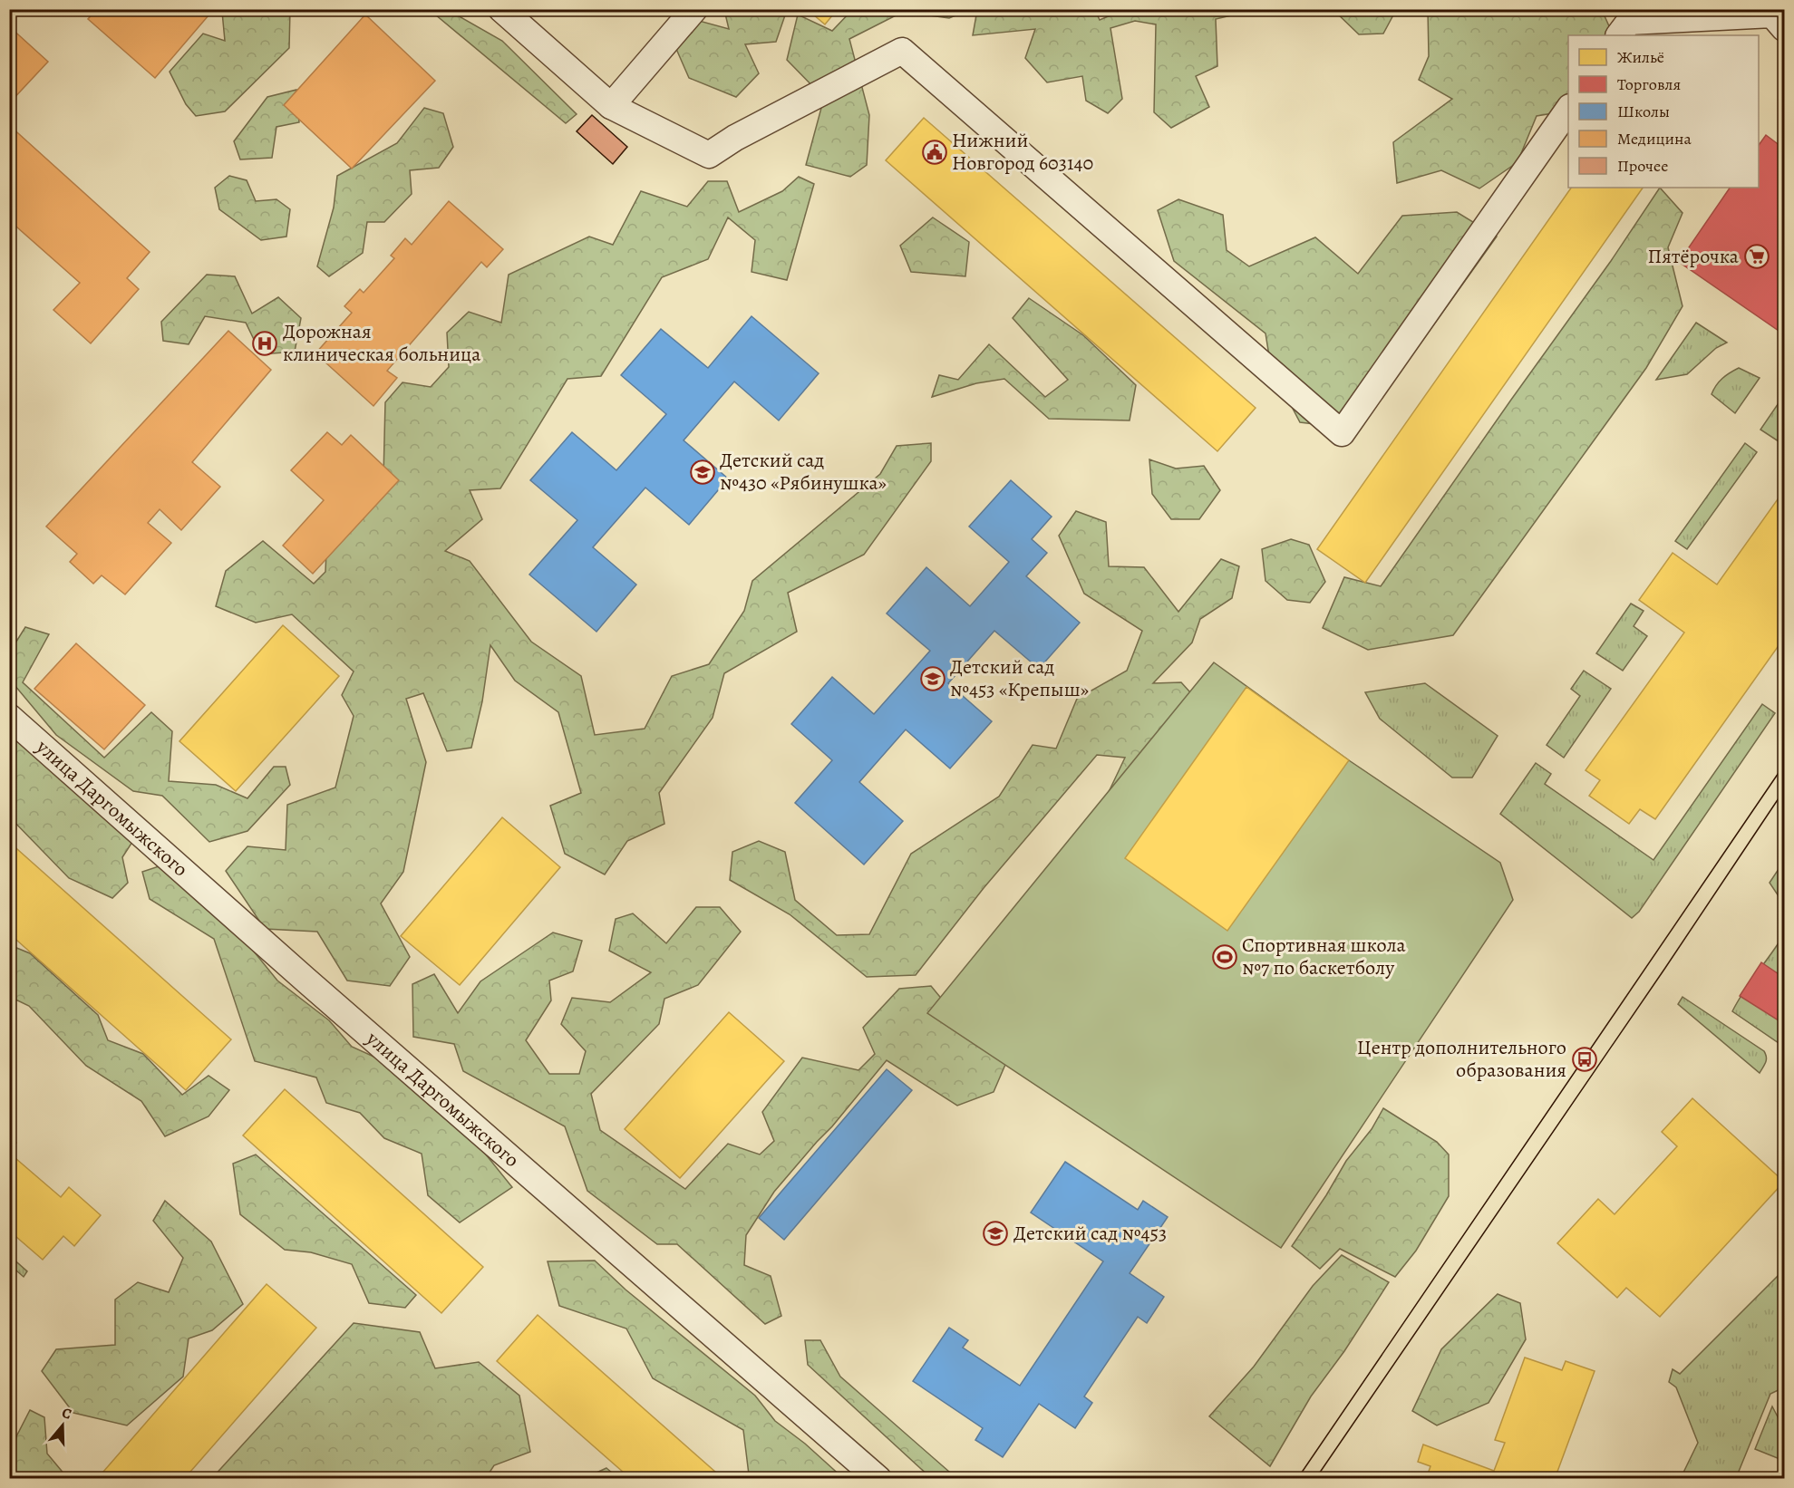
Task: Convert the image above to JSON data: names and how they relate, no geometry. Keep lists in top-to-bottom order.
{
  "streets": {
    "street": ["улица Даргомыжского"]
  },
  "places": {
    "public building": ["Нижний Новгород 603140"],
    "supermarket": ["Пятёрочка"],
    "hospital": ["Дорожная клиническая больница"],
    "school or university": ["Детский сад №430 «Рябинушка»", "Детский сад №453 «Крепыш»", "Детский сад №453"],
    "sports": ["Спортивная школа №7 по баскетболу"],
    "bus stop": ["Центр дополнительного образования"]
  },
  "legend": [
    "Жильё",
    "Торговля",
    "Школы",
    "Медицина",
    "Прочее"
  ],
  "north": "top"
}
